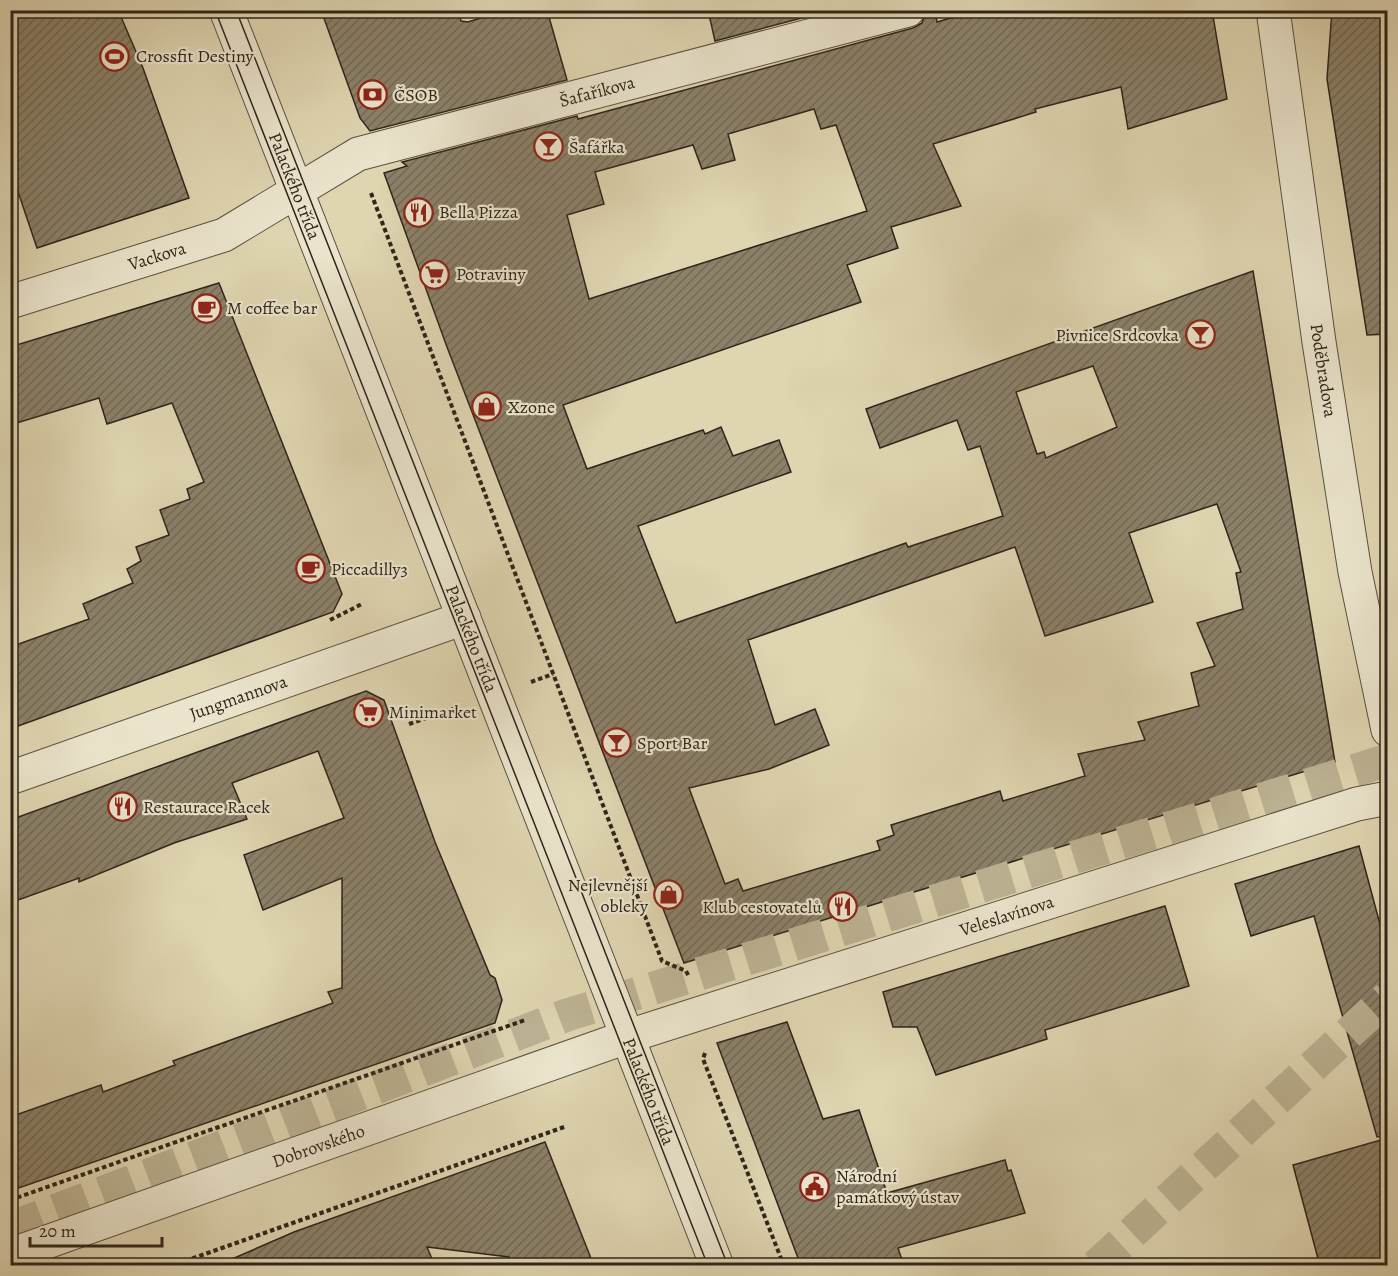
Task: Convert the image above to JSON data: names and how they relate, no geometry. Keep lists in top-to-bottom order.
{
  "streets": {
    "street": [
      "Šafaříkova",
      "Palackého třída",
      "Vackova",
      "Poděbradova",
      "Jungmannova",
      "Veleslavínova",
      "Dobrovského"
    ]
  },
  "crossings": [
    ["Šafaříkova", "Palackého třída"],
    ["Šafaříkova", "Vackova"],
    ["Palackého třída", "Vackova"],
    ["Palackého třída", "Jungmannova"],
    ["Palackého třída", "Veleslavínova"],
    ["Palackého třída", "Dobrovského"],
    ["Veleslavínova", "Dobrovského"]
  ],
  "places": {
    "sports": ["Crossfit Destiny"],
    "bank": ["ČSOB"],
    "bar": ["Šafářka", "Pivnice Srdcovka", "Sport Bar"],
    "restaurant": ["Bella Pizza", "Restaurace Racek", "Klub cestovatelů"],
    "supermarket": ["Potraviny", "Minimarket"],
    "cafe": ["M coffee bar", "Piccadilly3"],
    "shop": ["Xzone", "Nejlevnější obleky"],
    "public building": ["Národní památkový ústav"]
  },
  "scale_bar": "20 m"
}
